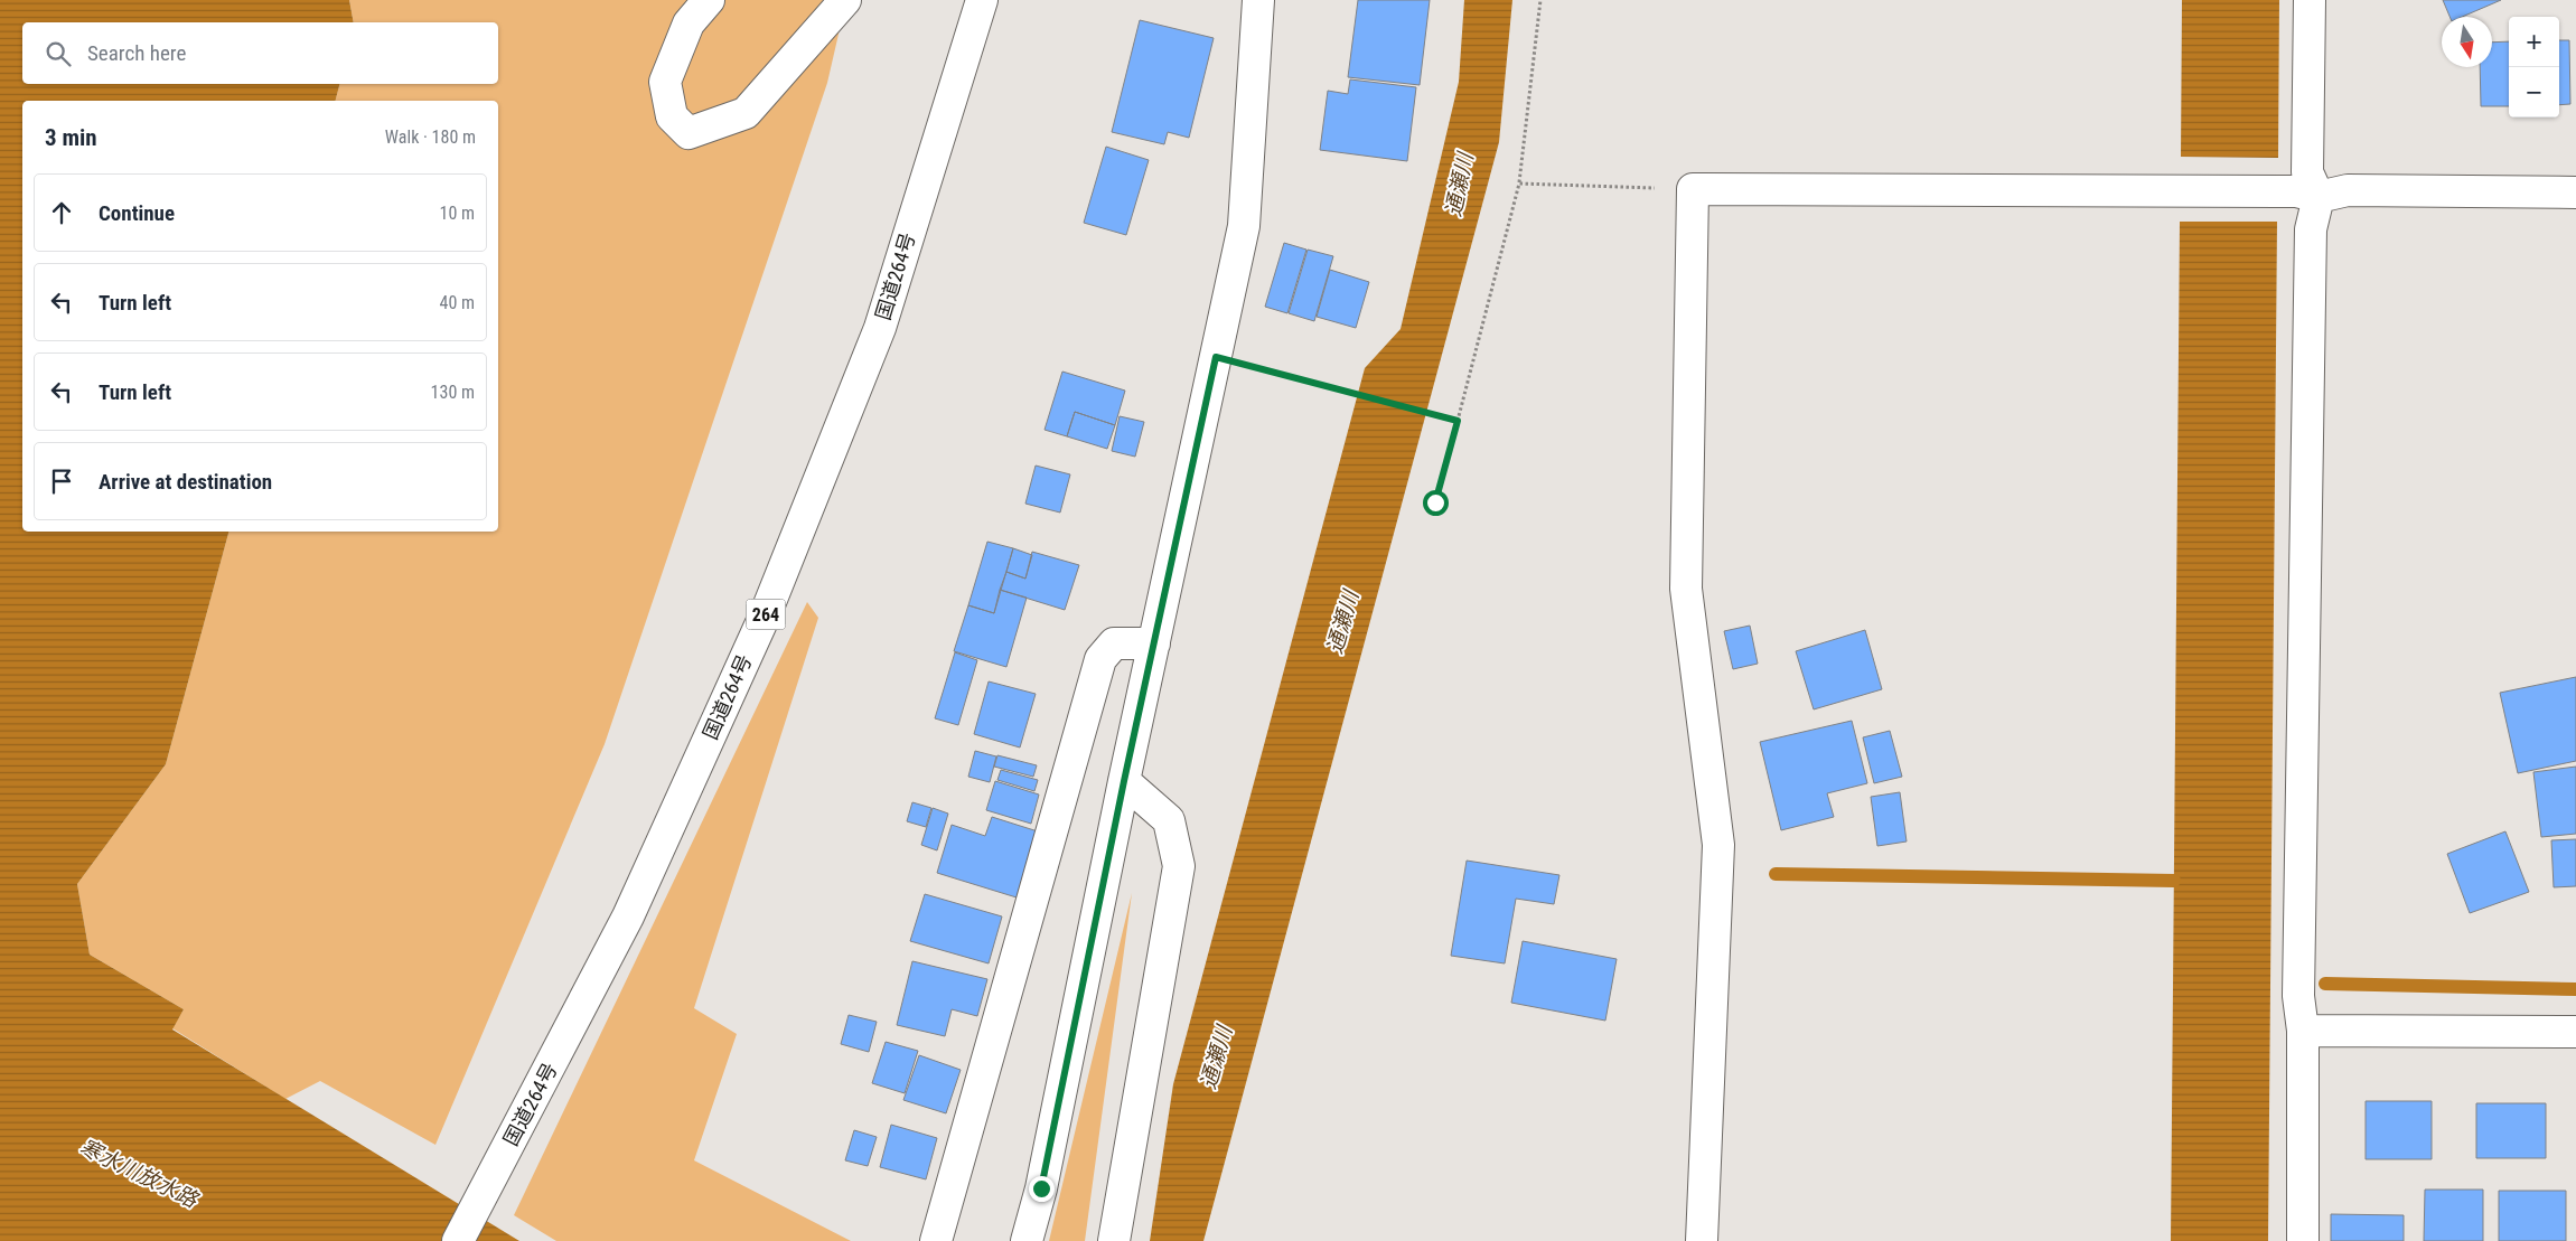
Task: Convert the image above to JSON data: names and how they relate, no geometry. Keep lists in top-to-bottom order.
{
  "streets": {
    "main road": ["国道264号", "264"]
  },
  "water": ["通瀬川", "寒水川放水路"],
  "north": "bottom",
  "page": {
    "map_buttons": ["+", "−"],
    "search": "Search here",
    "heading": ["3 min", "Walk · 180 m"],
    "list": [
      ["Continue", "10 m"],
      ["Turn left", "40 m"],
      ["Turn left", "130 m"],
      "Arrive at destination"
    ]
  }
}
